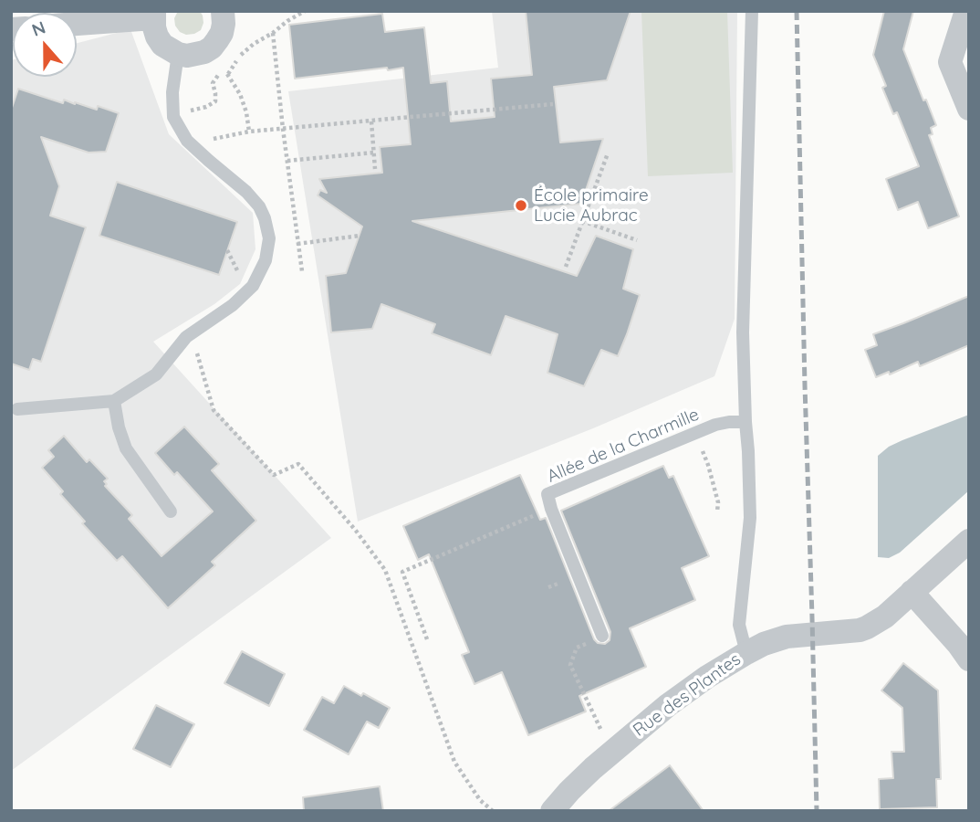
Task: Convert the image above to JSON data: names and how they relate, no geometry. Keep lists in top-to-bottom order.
{
  "streets": {
    "street": ["Rue des Plantes"],
    "lane": ["Allée de la Charmille"]
  },
  "places": ["École primaire Lucie Aubrac"],
  "north": "top"
}
